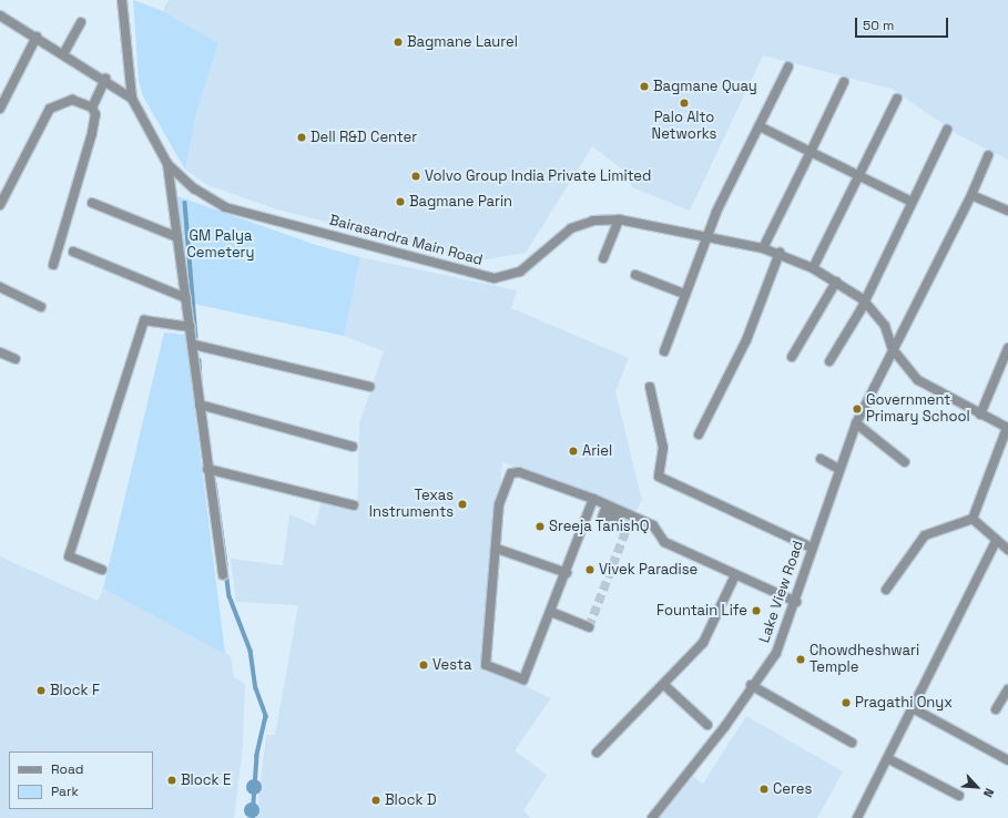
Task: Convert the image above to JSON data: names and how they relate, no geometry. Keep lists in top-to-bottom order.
{
  "streets": {
    "street": ["Bairasandra Main Road", "Lake View Road"]
  },
  "crossings": [
    ["Bairasandra Main Road", "Lake View Road"]
  ],
  "parks": ["GM Palya Cemetery"],
  "places": [
    "Bagmane Laurel",
    "Bagmane Quay",
    "Palo Alto Networks",
    "Dell R&D Center",
    "Volvo Group India Private Limited",
    "Bagmane Parin",
    "Government Primary School",
    "Ariel",
    "Texas Instruments",
    "Sreeja TanishQ",
    "Vivek Paradise",
    "Fountain Life",
    "Chowdheshwari Temple",
    "Vesta",
    "Block F",
    "Pragathi Onyx",
    "Block E",
    "Ceres",
    "Block D"
  ],
  "legend": ["Road", "Park"],
  "scale_bar": "50 m",
  "north": "bottom right"
}
